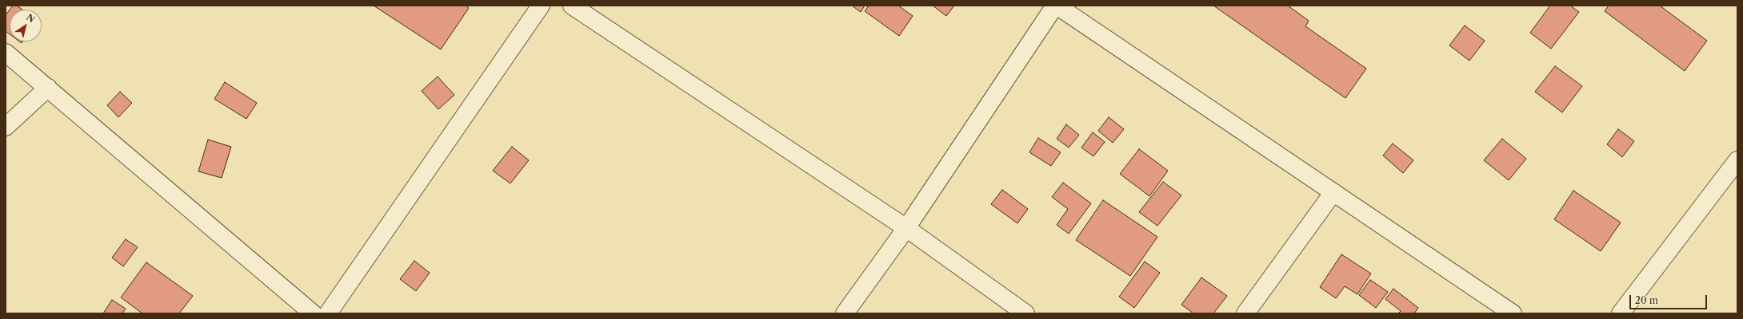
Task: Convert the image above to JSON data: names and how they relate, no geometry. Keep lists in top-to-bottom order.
{
  "scale_bar": "20 m",
  "north": "top right"
}
